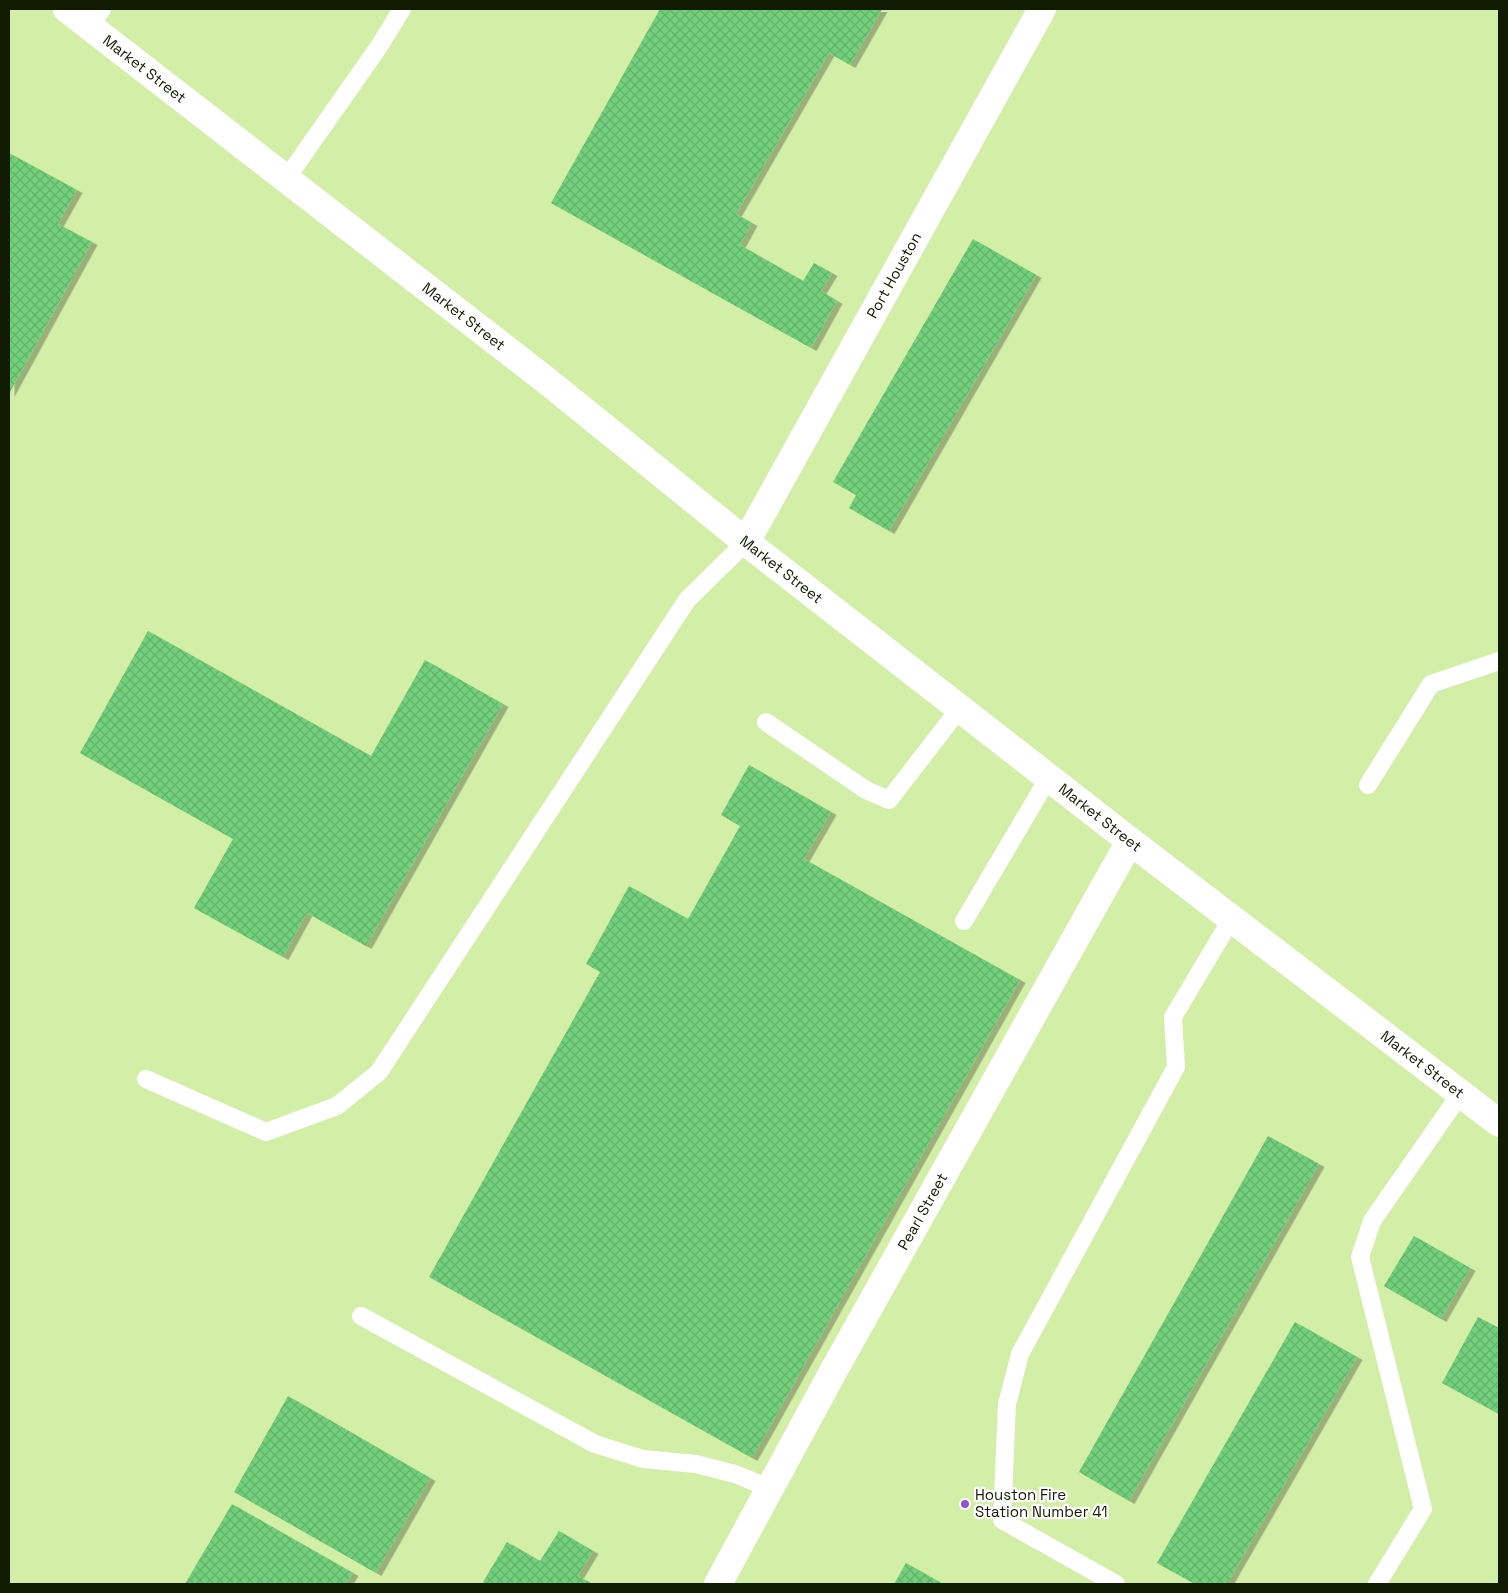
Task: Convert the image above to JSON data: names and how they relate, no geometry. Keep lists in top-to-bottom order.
{
  "streets": {
    "main road": ["Market Street", "Port Houston", "Pearl Street"]
  },
  "crossings": [
    ["Market Street", "Port Houston"],
    ["Market Street", "Pearl Street"]
  ],
  "places": ["Houston Fire Station Number 41"]
}
